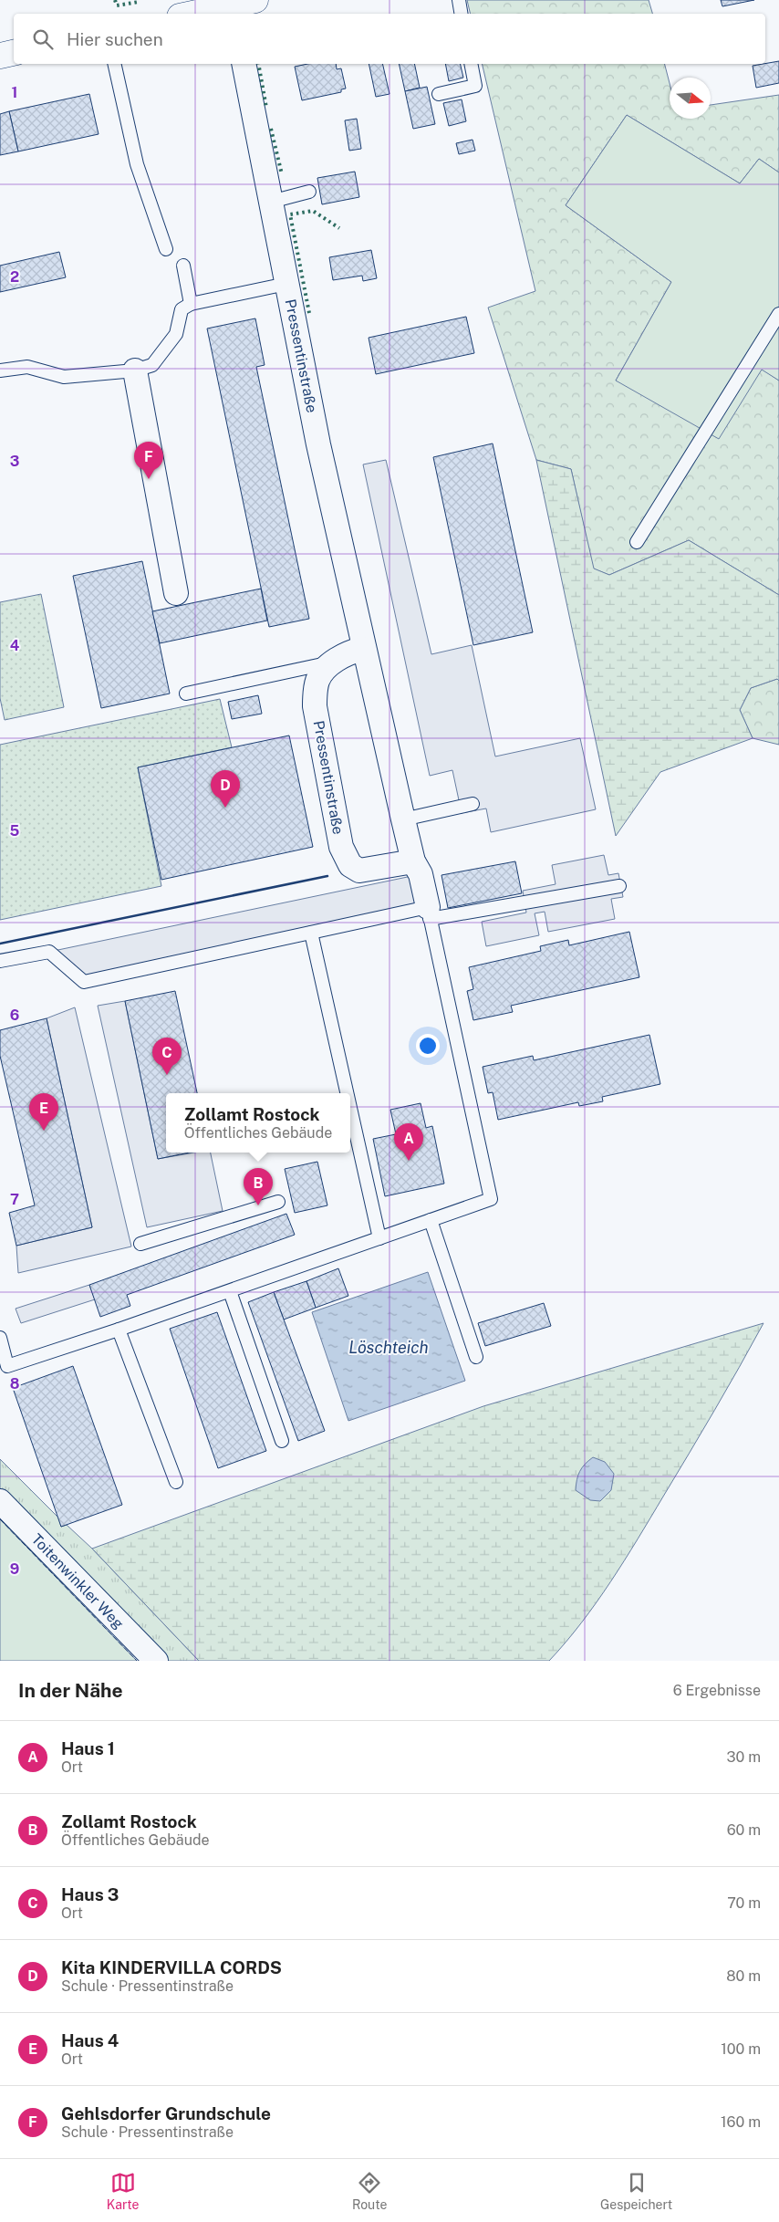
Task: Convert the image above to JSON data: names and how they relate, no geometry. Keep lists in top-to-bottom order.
{
  "streets": {
    "street": ["Pressentinstraße", "Toitenwinkler Weg"]
  },
  "water": ["Löschteich"],
  "north": "right",
  "page": {
    "search": "Hier suchen",
    "pins": [
      "F",
      "D",
      "C",
      "E",
      "A",
      "B"
    ],
    "popup": ["Zollamt Rostock", "Öffentliches Gebäude"],
    "heading": ["In der Nähe", "6 Ergebnisse"],
    "list": [
      {
        "mark": "A",
        "name": "Haus 1",
        "note": "Ort",
        "value": "30 m"
      },
      {
        "mark": "B",
        "name": "Zollamt Rostock",
        "note": "Öffentliches Gebäude",
        "value": "60 m"
      },
      {
        "mark": "C",
        "name": "Haus 3",
        "note": "Ort",
        "value": "70 m"
      },
      {
        "mark": "D",
        "name": "Kita KINDERVILLA CORDS",
        "note": "Schule · Pressentinstraße",
        "value": "80 m"
      },
      {
        "mark": "E",
        "name": "Haus 4",
        "note": "Ort",
        "value": "100 m"
      },
      {
        "mark": "F",
        "name": "Gehlsdorfer Grundschule",
        "note": "Schule · Pressentinstraße",
        "value": "160 m"
      }
    ],
    "nav": ["Karte", "Route", "Gespeichert"]
  },
  "grid": {
    "rows": [
      "1",
      "2",
      "3",
      "4",
      "5",
      "6",
      "7",
      "8",
      "9"
    ]
  }
}
